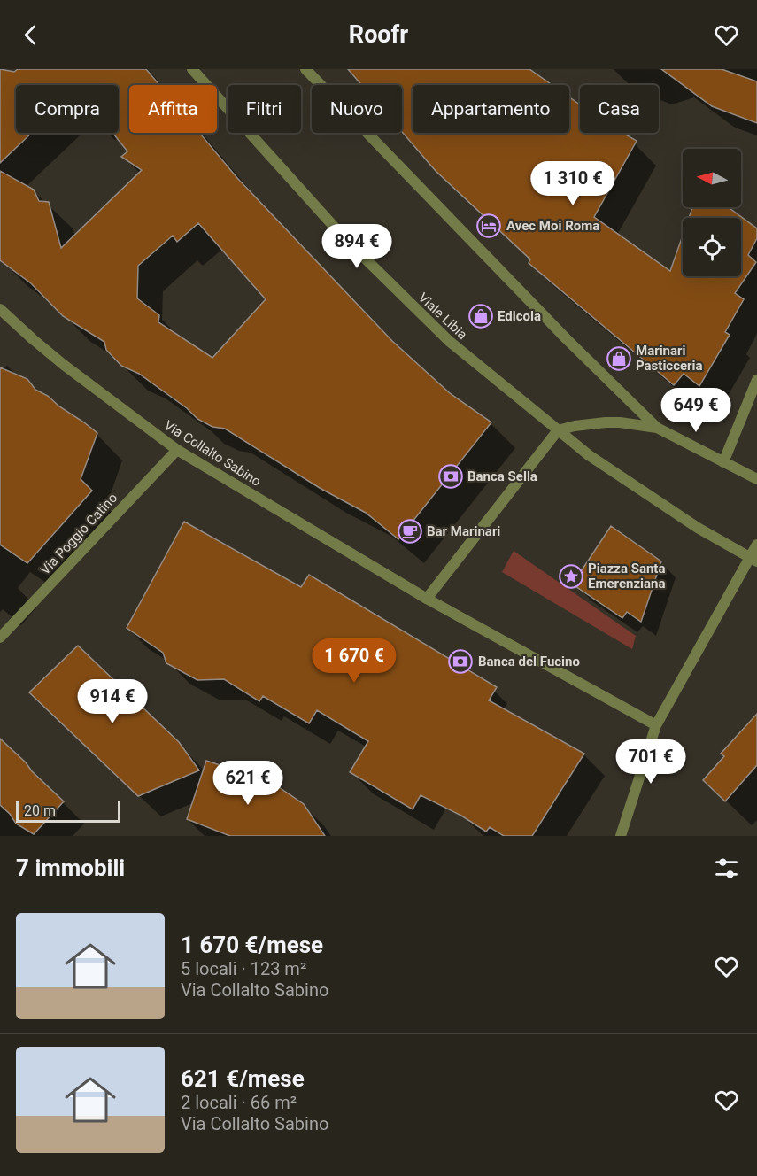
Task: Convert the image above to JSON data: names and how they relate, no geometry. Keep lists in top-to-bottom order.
{
  "streets": {
    "street": ["Viale Libia", "Via Collalto Sabino", "Via Poggio Catino"]
  },
  "crossings": [
    ["Via Collalto Sabino", "Via Poggio Catino"]
  ],
  "places": {
    "hotel": ["Avec Moi Roma"],
    "shop": ["Edicola", "Marinari Pasticceria"],
    "bank": ["Banca Sella", "Banca del Fucino"],
    "cafe": ["Bar Marinari"],
    "place": ["Piazza Santa Emerenziana"]
  },
  "scale_bar": "20 m",
  "north": "left",
  "page": {
    "header": "Roofr",
    "chip": [
      "Compra",
      "Affitta",
      "Filtri",
      "Nuovo",
      "Appartamento",
      "Casa"
    ],
    "price": [
      "1 310 €",
      "894 €",
      "649 €",
      "1 670 €",
      "914 €",
      "701 €",
      "621 €"
    ],
    "scale": "20 m",
    "heading": "7 immobili",
    "list": [
      {
        "name": "1 670 €/mese",
        "note": "5 locali · 123 m² · Via Collalto Sabino"
      },
      {
        "name": "621 €/mese",
        "note": "2 locali · 66 m² · Via Collalto Sabino"
      }
    ]
  }
}
